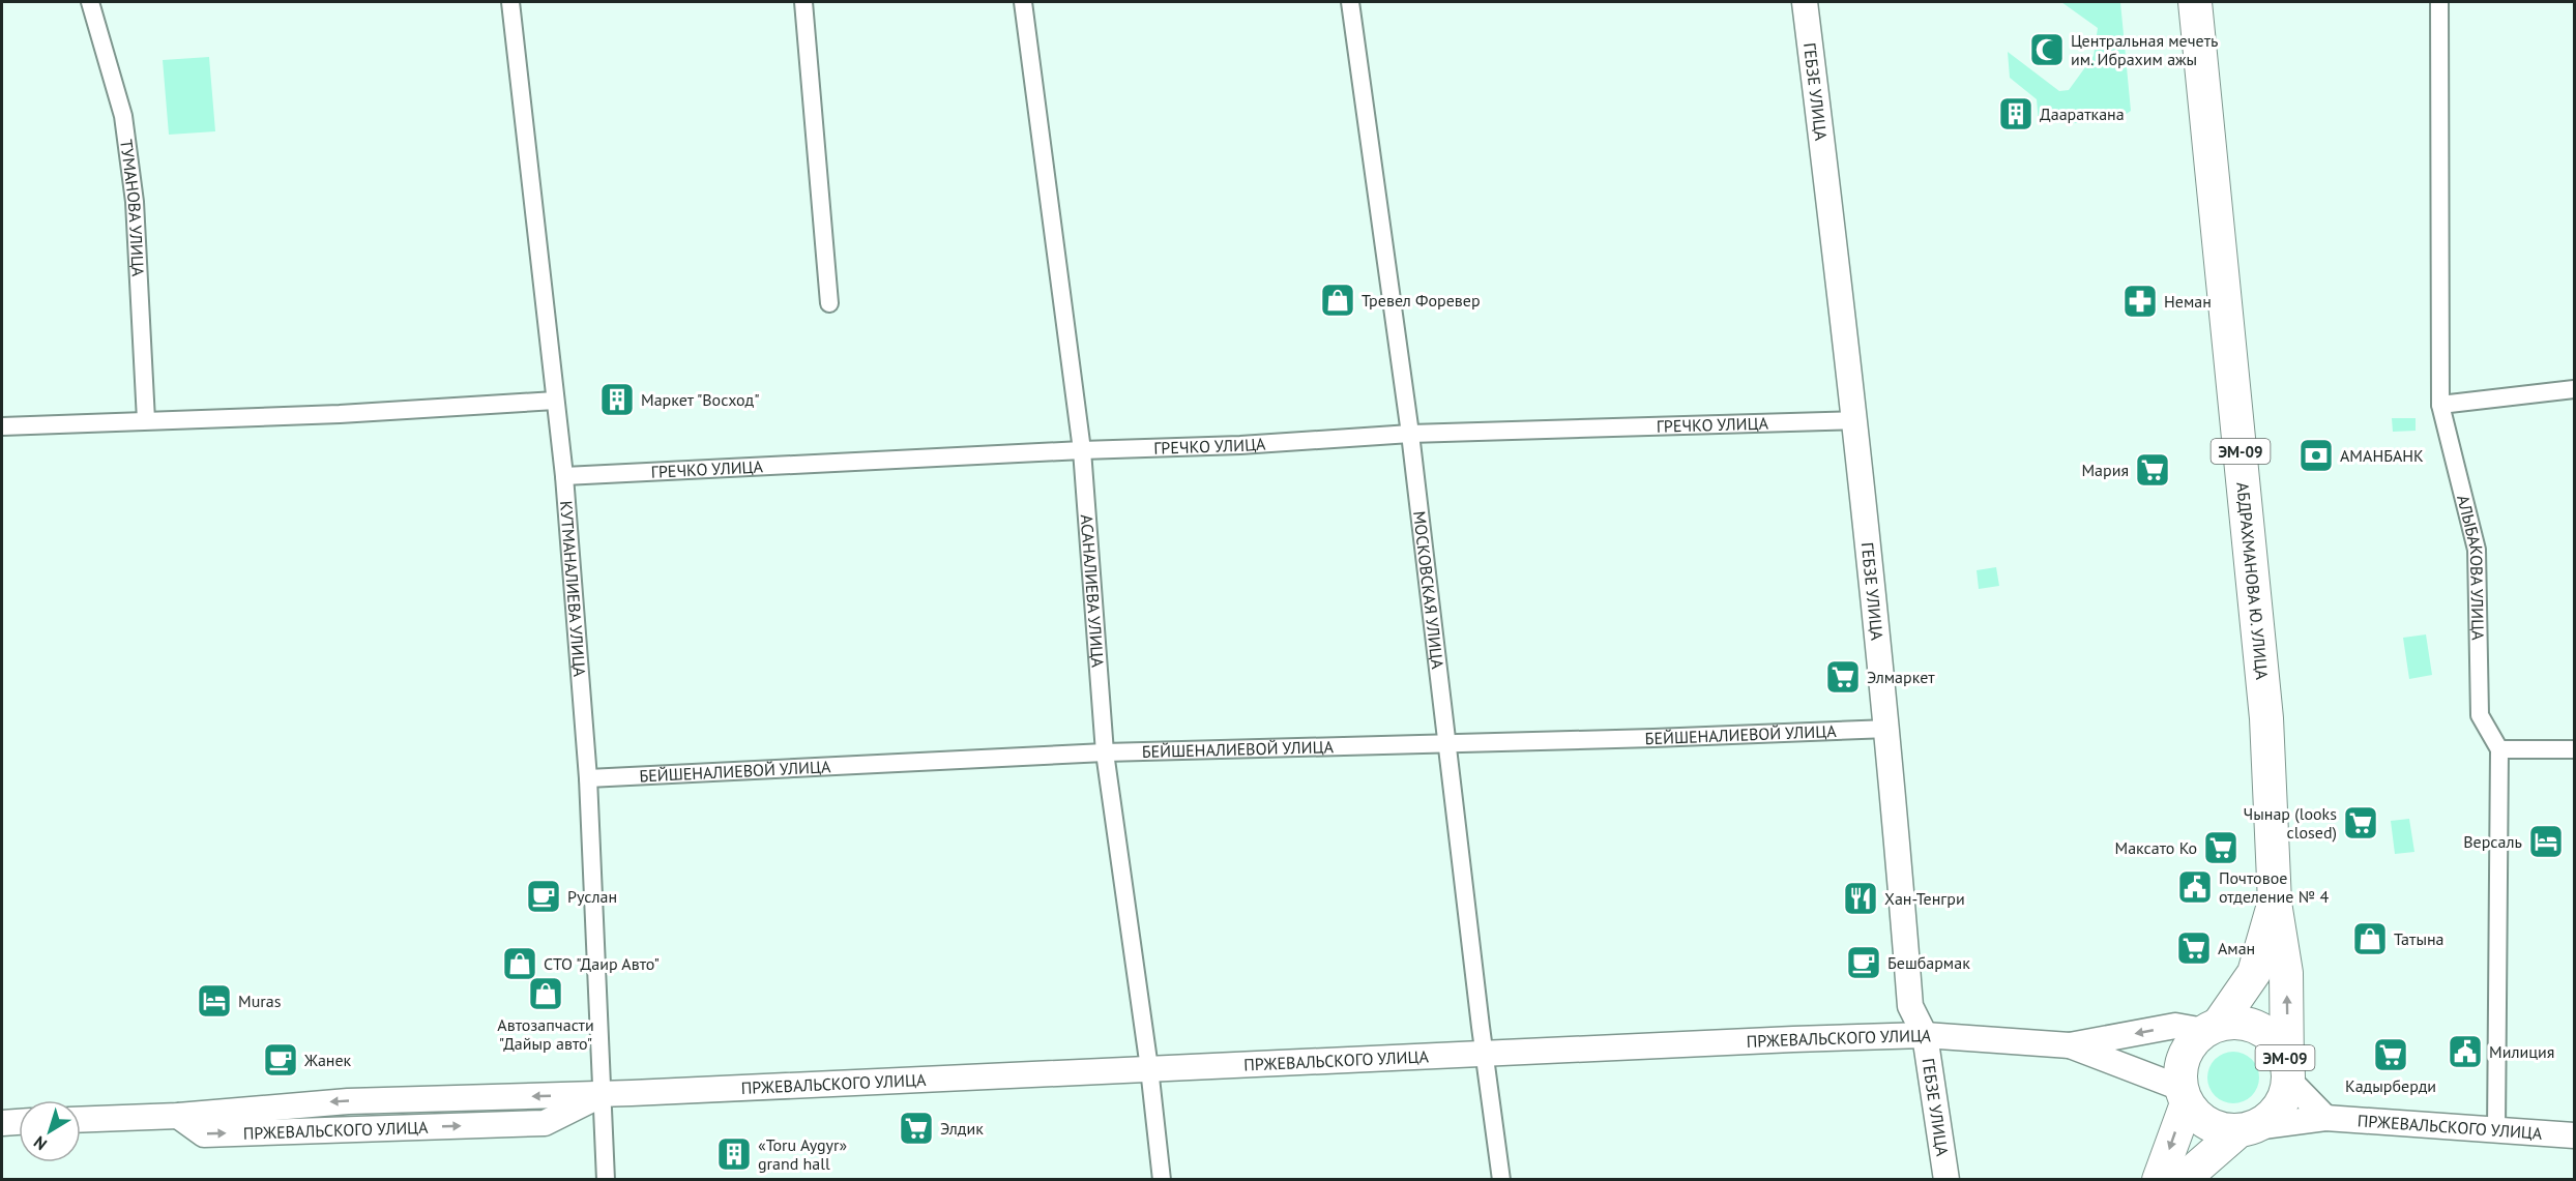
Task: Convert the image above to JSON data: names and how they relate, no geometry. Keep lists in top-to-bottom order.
{
  "streets": {
    "highway": ["ЭМ-09", "АБДРАХМАНОВА Ю. УЛИЦА"],
    "main road": ["ГЕБЗЕ УЛИЦА", "ПРЖЕВАЛЬСКОГО УЛИЦА"],
    "street": [
      "ТУМАНОВА УЛИЦА",
      "ГРЕЧКО УЛИЦА",
      "АЛЫБАКОВА УЛИЦА",
      "КУТМАНАЛИЕВА УЛИЦА",
      "АСАНАЛИЕВА УЛИЦА",
      "МОСКОВСКАЯ УЛИЦА",
      "БЕЙШЕНАЛИЕВОЙ УЛИЦА"
    ]
  },
  "crossings": [
    ["ГЕБЗЕ УЛИЦА", "ГРЕЧКО УЛИЦА"],
    ["ГЕБЗЕ УЛИЦА", "БЕЙШЕНАЛИЕВОЙ УЛИЦА"],
    ["ГЕБЗЕ УЛИЦА", "ПРЖЕВАЛЬСКОГО УЛИЦА"],
    ["ГРЕЧКО УЛИЦА", "КУТМАНАЛИЕВА УЛИЦА"],
    ["ГРЕЧКО УЛИЦА", "АСАНАЛИЕВА УЛИЦА"],
    ["ГРЕЧКО УЛИЦА", "МОСКОВСКАЯ УЛИЦА"],
    ["ЭМ-09", "АБДРАХМАНОВА Ю. УЛИЦА"],
    ["ЭМ-09", "ПРЖЕВАЛЬСКОГО УЛИЦА"],
    ["АЛЫБАКОВА УЛИЦА", "ПРЖЕВАЛЬСКОГО УЛИЦА"],
    ["АБДРАХМАНОВА Ю. УЛИЦА", "ПРЖЕВАЛЬСКОГО УЛИЦА"],
    ["КУТМАНАЛИЕВА УЛИЦА", "БЕЙШЕНАЛИЕВОЙ УЛИЦА"],
    ["КУТМАНАЛИЕВА УЛИЦА", "ПРЖЕВАЛЬСКОГО УЛИЦА"],
    ["АСАНАЛИЕВА УЛИЦА", "БЕЙШЕНАЛИЕВОЙ УЛИЦА"],
    ["АСАНАЛИЕВА УЛИЦА", "ПРЖЕВАЛЬСКОГО УЛИЦА"],
    ["МОСКОВСКАЯ УЛИЦА", "БЕЙШЕНАЛИЕВОЙ УЛИЦА"],
    ["МОСКОВСКАЯ УЛИЦА", "ПРЖЕВАЛЬСКОГО УЛИЦА"]
  ],
  "places": {
    "mosque": ["Центральная мечеть им. Ибрахим ажы"],
    "building": ["Даараткана", "Маркет \"Восход\"", "«Toru Aygyr» grand hall"],
    "shop": [
      "Тревел Форевер",
      "Татына",
      "СТО \"Даир Авто\"",
      "Автозапчасти \"Дайыр авто\""
    ],
    "pharmacy": ["Неман"],
    "bank": ["АМАНБАНК"],
    "supermarket": [
      "Мария",
      "Элмаркет",
      "Чынар (looks closed)",
      "Максато Ко",
      "Аман",
      "Кадырберди",
      "Элдик"
    ],
    "hotel": ["Версаль", "Muras"],
    "public building": ["Почтовое отделение № 4", "Милиция"],
    "cafe": ["Руслан", "Бешбармак", "Жанек"],
    "restaurant": ["Хан-Тенгри"]
  },
  "north": "bottom left"
}
